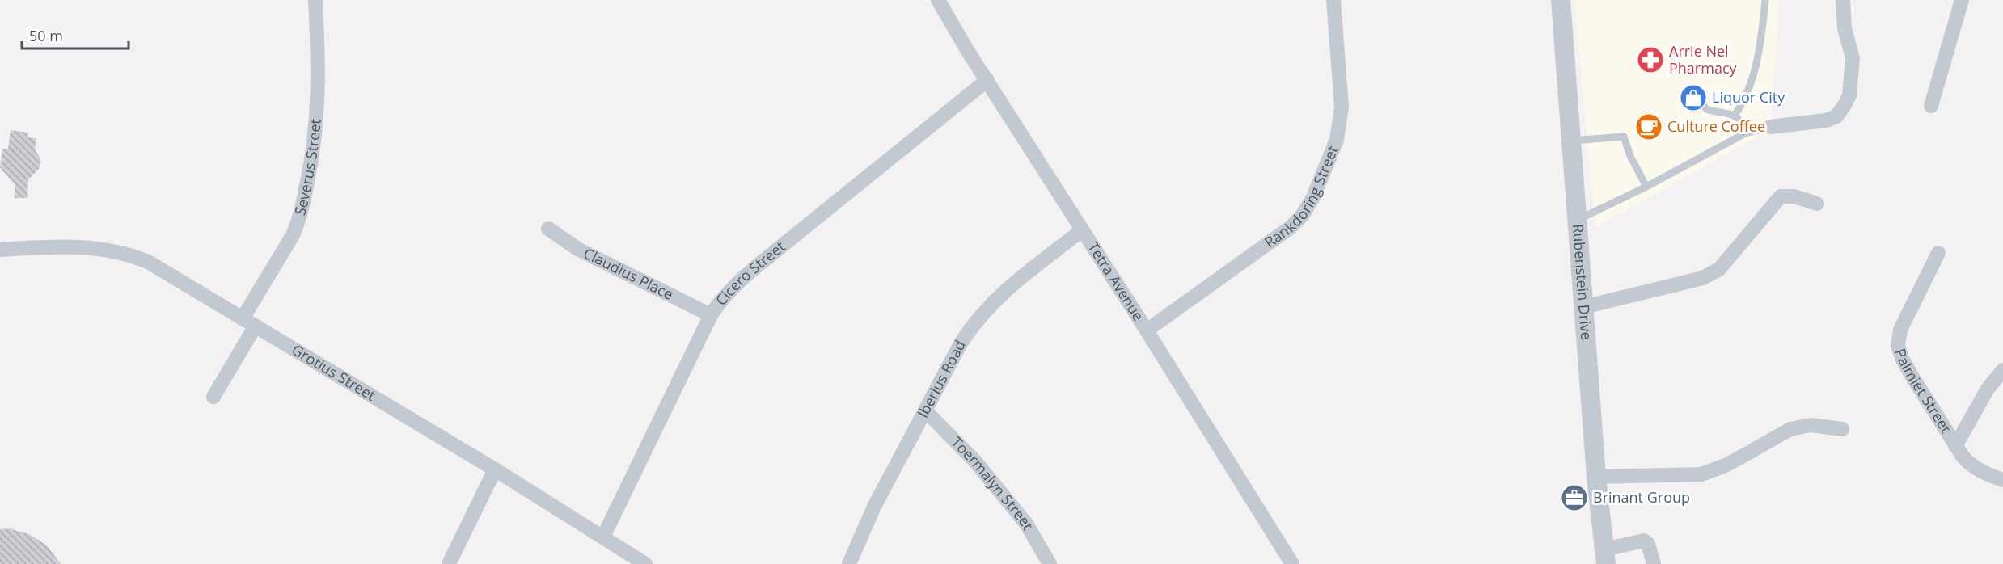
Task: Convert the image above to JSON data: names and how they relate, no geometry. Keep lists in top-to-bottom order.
{
  "streets": {
    "street": [
      "Severus Street",
      "Rankdoring Street",
      "Claudius Place",
      "Cicero Street",
      "Tetra Avenue",
      "Rubenstein Drive",
      "Grotius Street",
      "Iberius Road",
      "Palmiet Street",
      "Toermalyn Street"
    ]
  },
  "crossings": [
    ["Severus Street", "Grotius Street"],
    ["Rankdoring Street", "Tetra Avenue"],
    ["Claudius Place", "Cicero Street"],
    ["Cicero Street", "Tetra Avenue"],
    ["Cicero Street", "Grotius Street"],
    ["Tetra Avenue", "Iberius Road"],
    ["Iberius Road", "Toermalyn Street"]
  ],
  "places": {
    "pharmacy": ["Arrie Nel Pharmacy"],
    "shop": ["Liquor City"],
    "cafe": ["Culture Coffee"],
    "office": ["Brinant Group"]
  },
  "scale_bar": "50 m"
}
